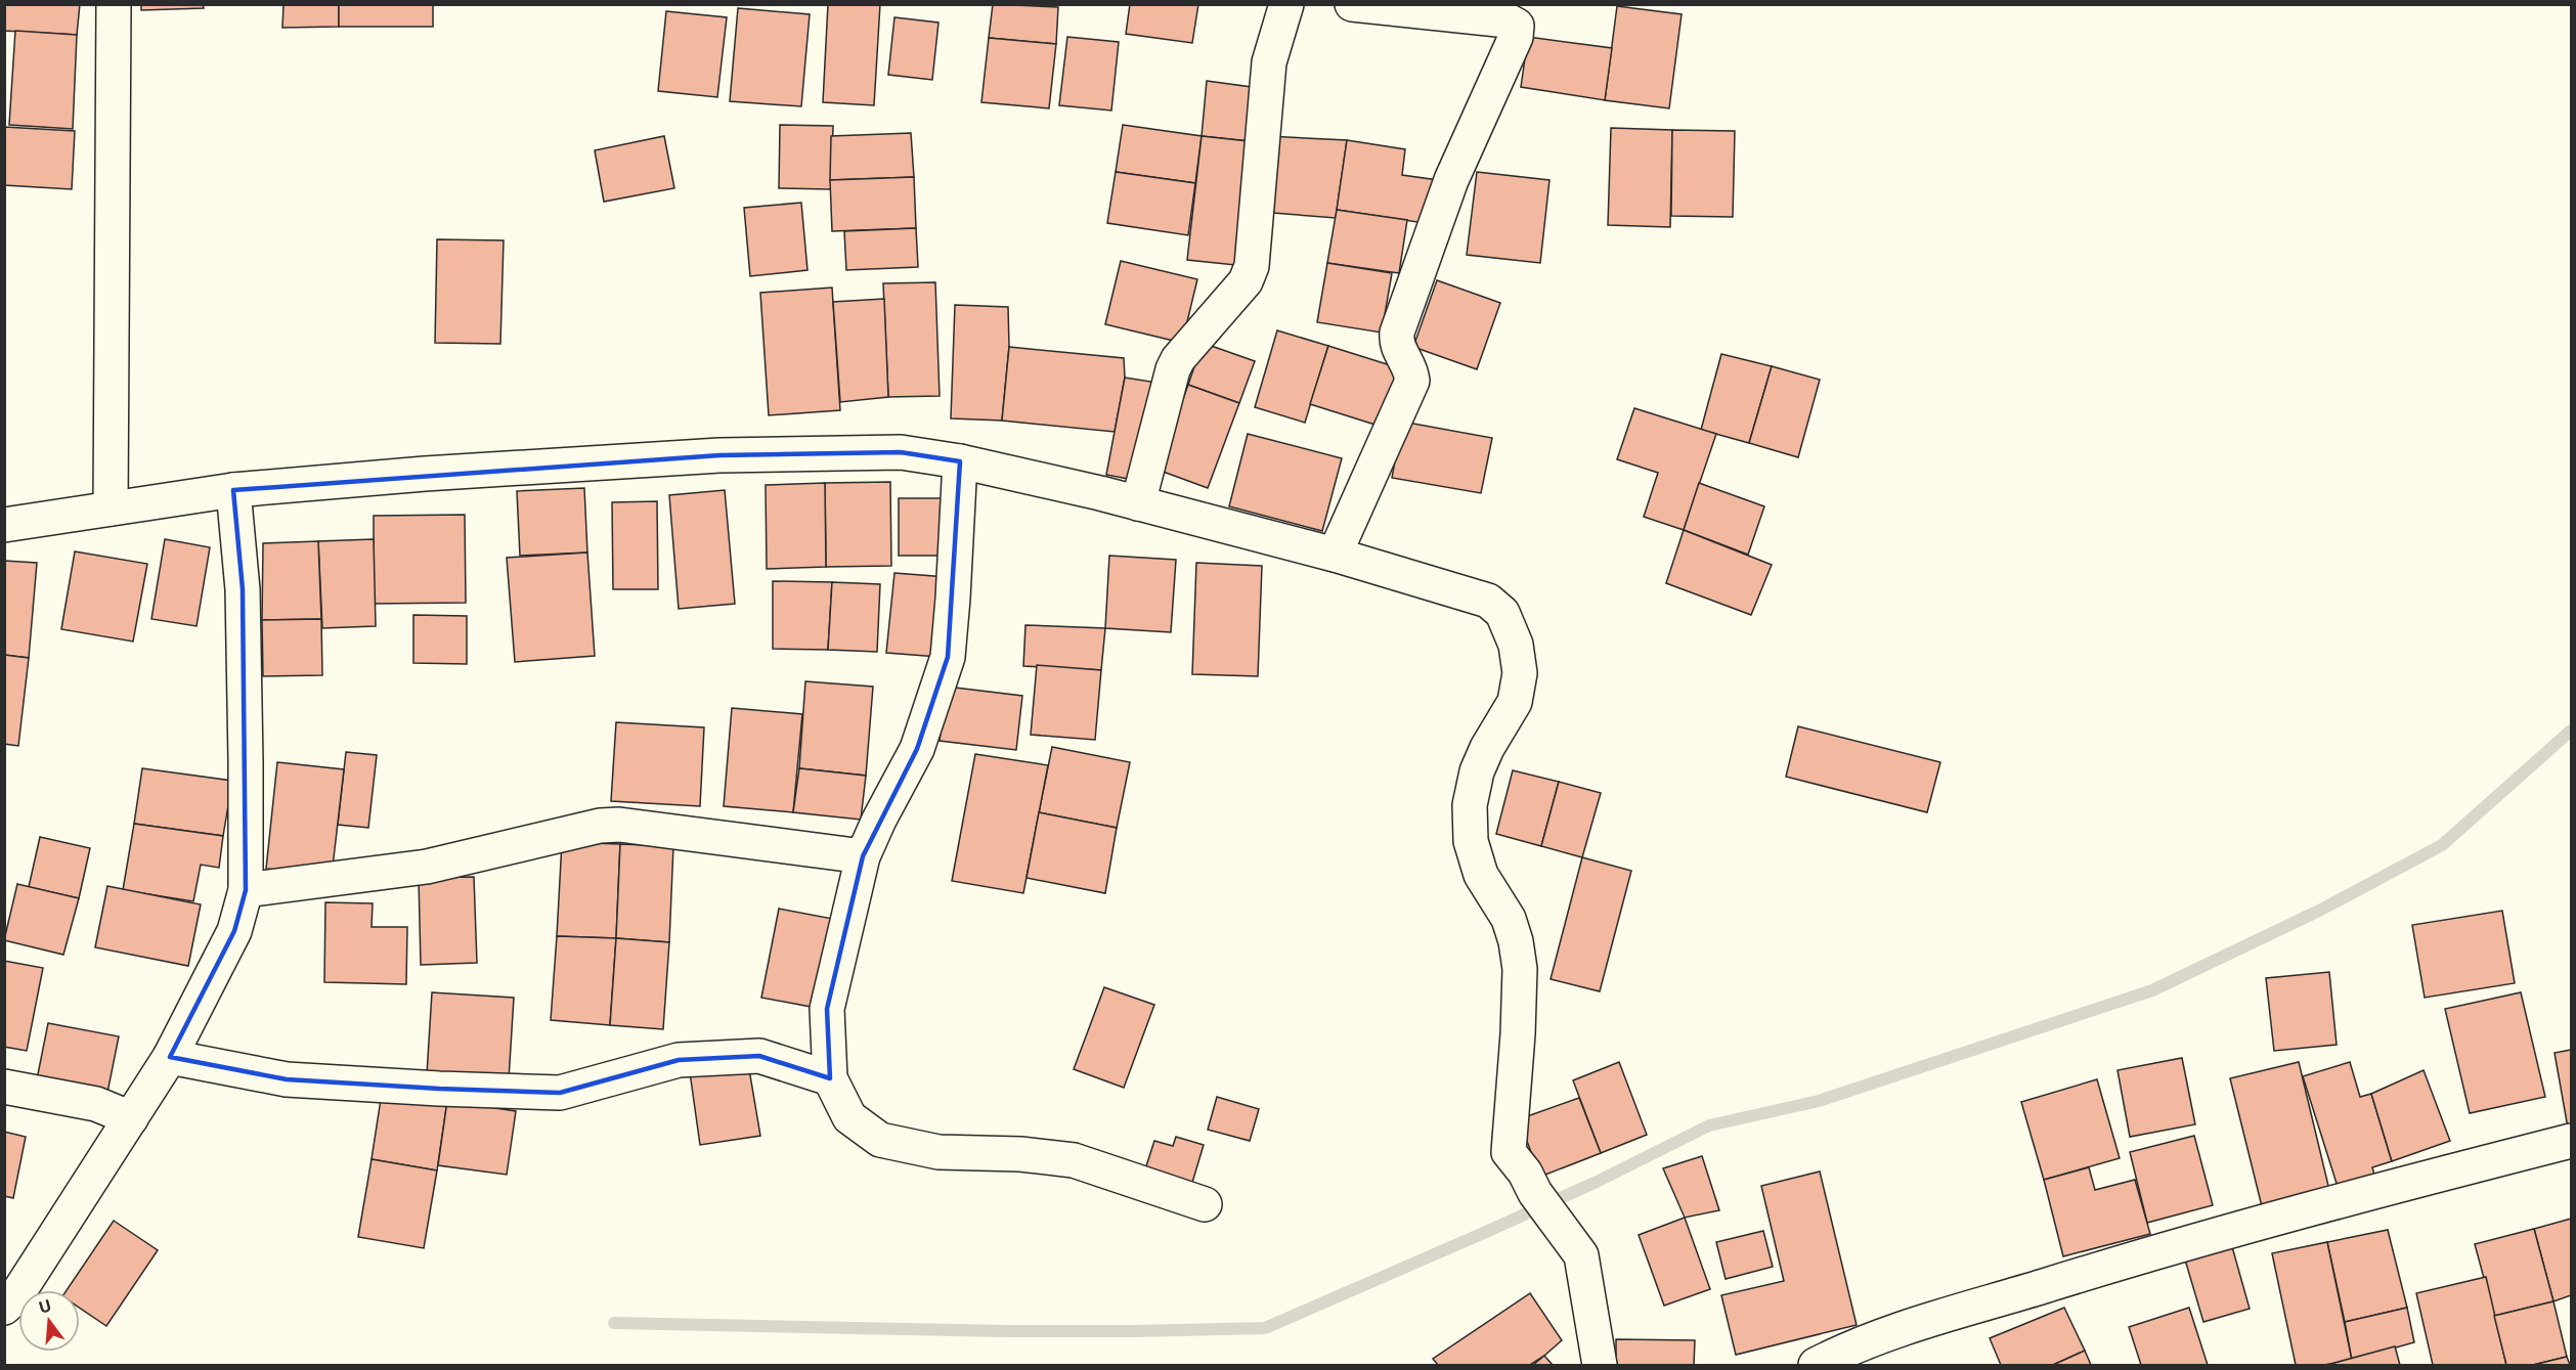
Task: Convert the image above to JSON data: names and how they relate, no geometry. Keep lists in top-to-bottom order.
{
  "north": "top"
}
